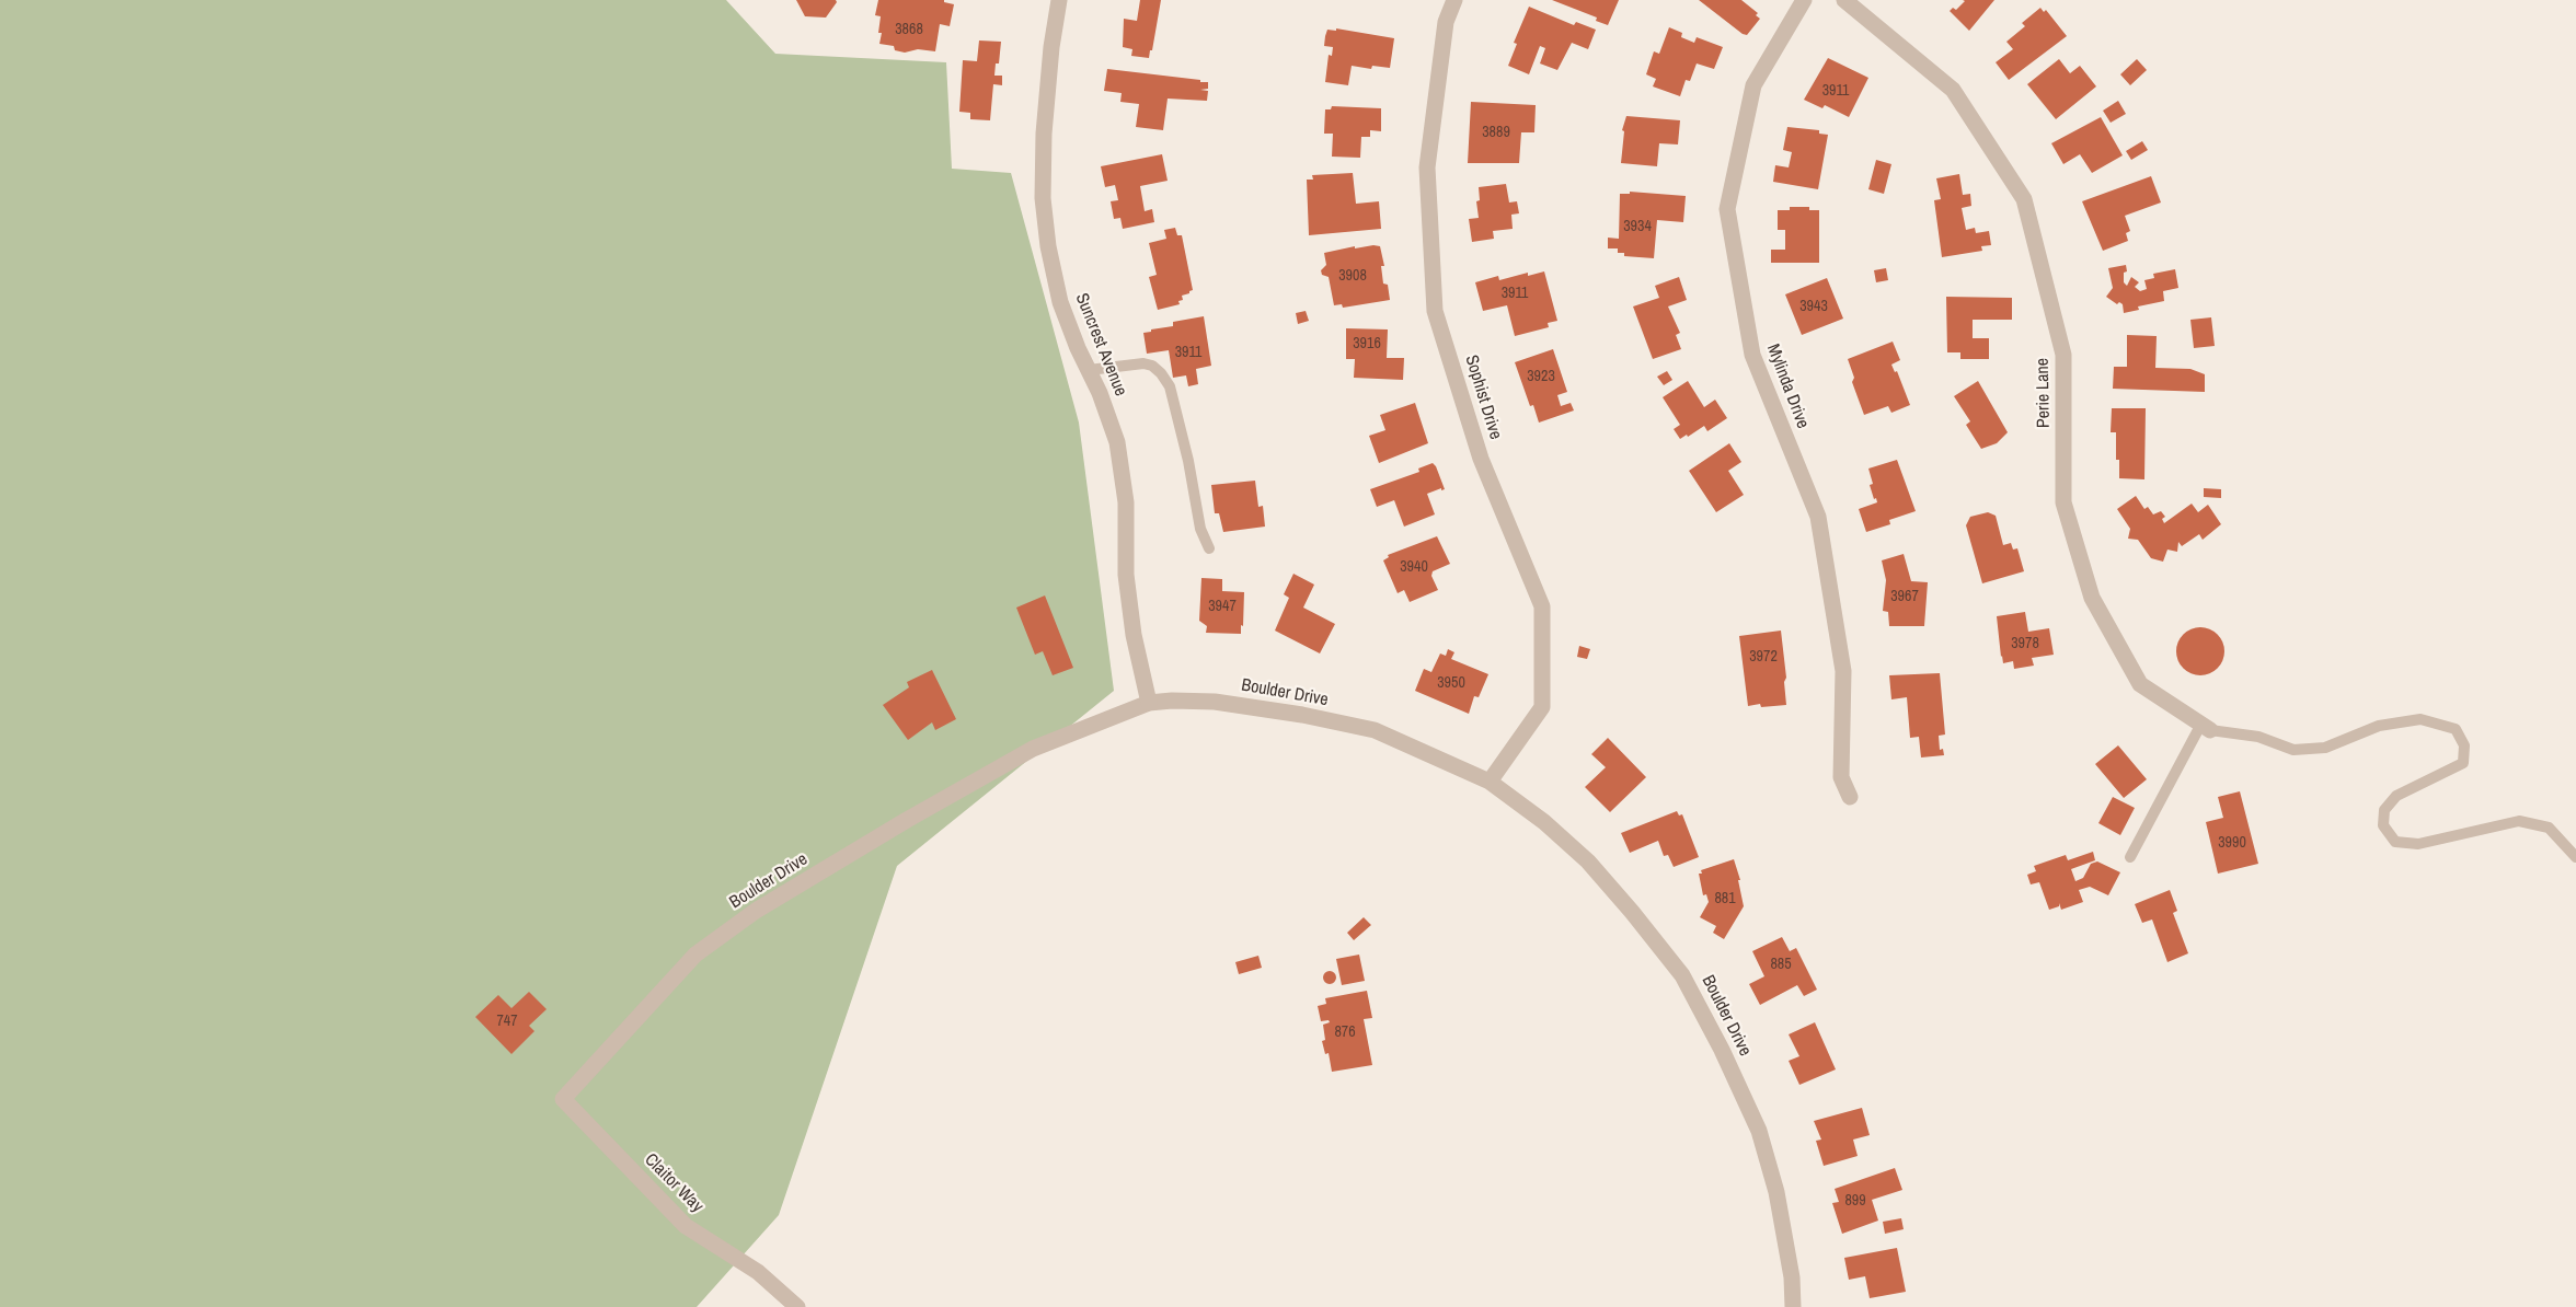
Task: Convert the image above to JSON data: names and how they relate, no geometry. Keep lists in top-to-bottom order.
{
  "streets": {
    "street": [
      "Suncrest Avenue",
      "Mylinda Drive",
      "Perie Lane",
      "Sophist Drive",
      "Boulder Drive",
      "Claitor Way"
    ]
  },
  "crossings": [
    ["Suncrest Avenue", "Boulder Drive"],
    ["Sophist Drive", "Boulder Drive"],
    ["Boulder Drive", "Claitor Way"]
  ],
  "house_numbers": [
    "3868",
    "3911",
    "3889",
    "3934",
    "3908",
    "3911",
    "3943",
    "3916",
    "3911",
    "3923",
    "3940",
    "3967",
    "3947",
    "3978",
    "3972",
    "3950",
    "3990",
    "881",
    "885",
    "747",
    "876",
    "899"
  ]
}
